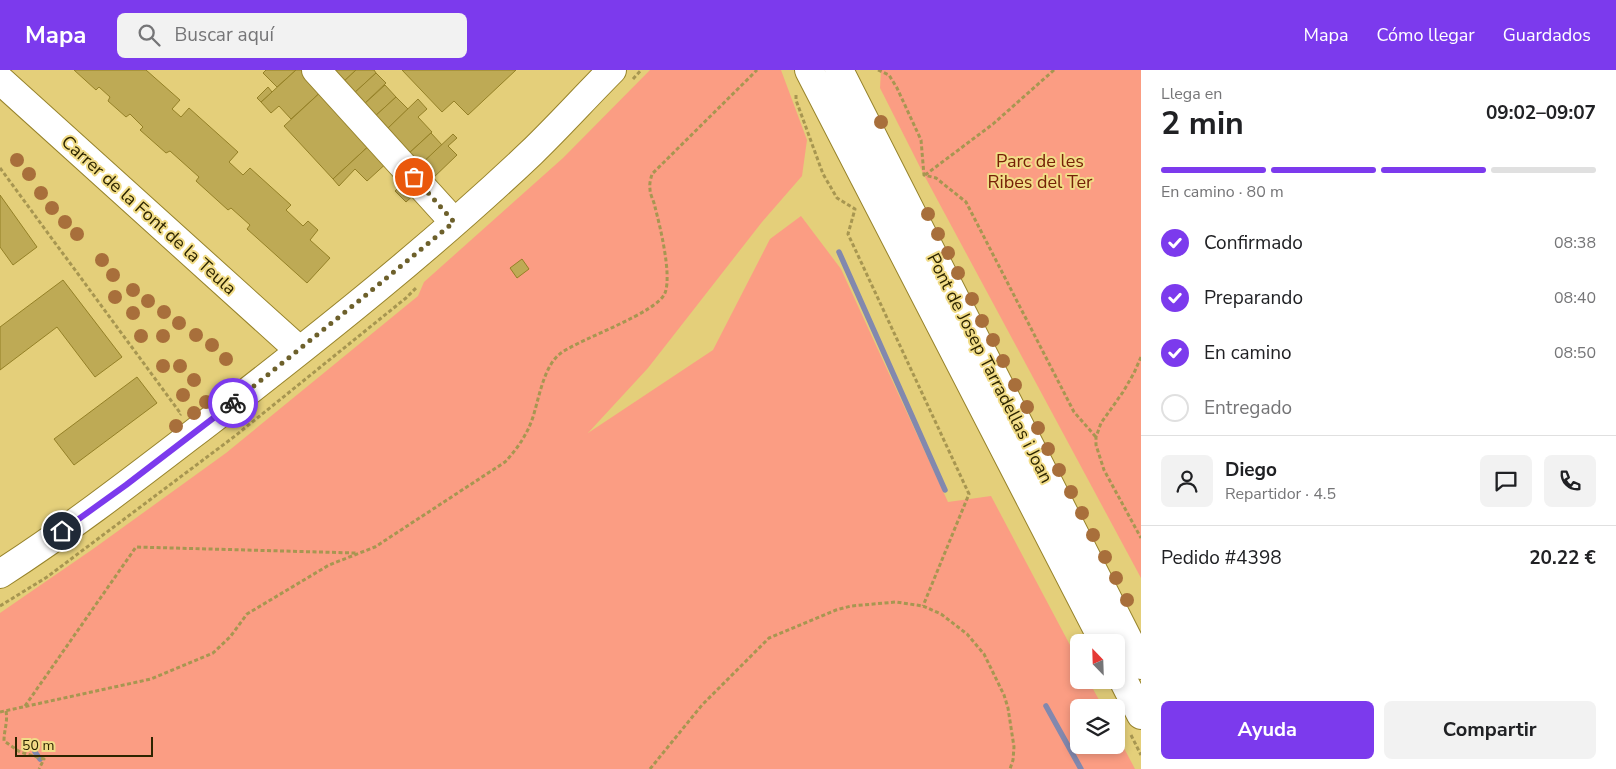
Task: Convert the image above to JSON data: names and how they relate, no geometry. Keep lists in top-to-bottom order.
{
  "streets": {
    "street": ["Carrer de la Font de la Teula", "Pont de Josep Tarradellas i Joan"]
  },
  "parks": ["Parc de les Ribes del Ter"],
  "scale_bar": "50 m",
  "north": "top left",
  "page": {
    "header": "Mapa",
    "search": "Buscar aquí",
    "nav": ["Mapa", "Cómo llegar", "Guardados"],
    "heading": ["2 min", "Llega en", "09:02–09:07"],
    "panel": [
      "Diego",
      "Repartidor · 4.5",
      "Pedido #4398",
      "20.22 €"
    ],
    "bar": "En camino · 80 m",
    "list": [
      ["Confirmado", "08:38"],
      ["Preparando", "08:40"],
      ["En camino", "08:50"],
      "Entregado"
    ],
    "buttons": ["Ayuda", "Compartir"],
    "scale": "50 m"
  }
}
